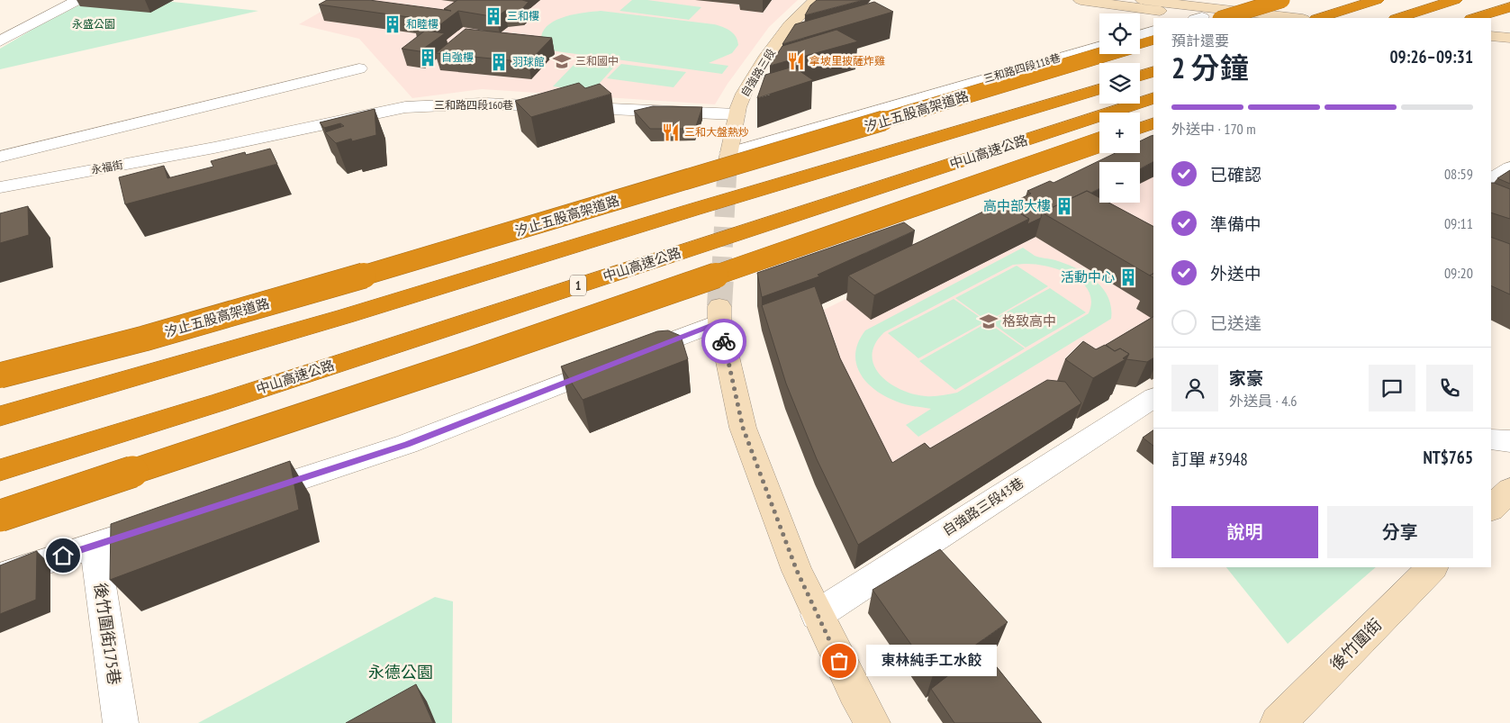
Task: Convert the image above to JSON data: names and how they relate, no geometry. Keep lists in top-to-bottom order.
{
  "streets": {
    "highway": ["汐止五股高架道路", "中山高速公路", "1"],
    "street": [
      "三和路四段118巷",
      "自強路三段",
      "三和路四段160巷",
      "永福街",
      "自強路三段43巷",
      "後竹圍街175巷",
      "後竹圍街"
    ]
  },
  "crossings": [
    ["三和路四段118巷", "自強路三段"],
    ["自強路三段", "三和路四段160巷"],
    ["三和路四段160巷", "永福街"]
  ],
  "parks": ["永盛公園", "永德公園"],
  "places": {
    "building": [
      "三和樓",
      "和睦樓",
      "自強樓",
      "羽球館",
      "高中部大樓",
      "活動中心"
    ],
    "school or university": ["三和國中", "格致高中"],
    "restaurant": ["拿坡里披薩炸雞", "三和大盤熱炒"],
    "other": ["東林純手工水餃"]
  },
  "page": {
    "map_buttons": ["+", "−"],
    "heading": ["2 分鐘", "預計還要", "09:26–09:31"],
    "panel": [
      "家豪",
      "外送員 · 4.6",
      "訂單 #3948",
      "NT$765"
    ],
    "bar": "外送中 · 170 m",
    "list": [
      ["已確認", "08:59"],
      ["準備中", "09:11"],
      ["外送中", "09:20"],
      "已送達"
    ],
    "buttons": ["說明", "分享"],
    "bubble": "東林純手工水餃"
  }
}
